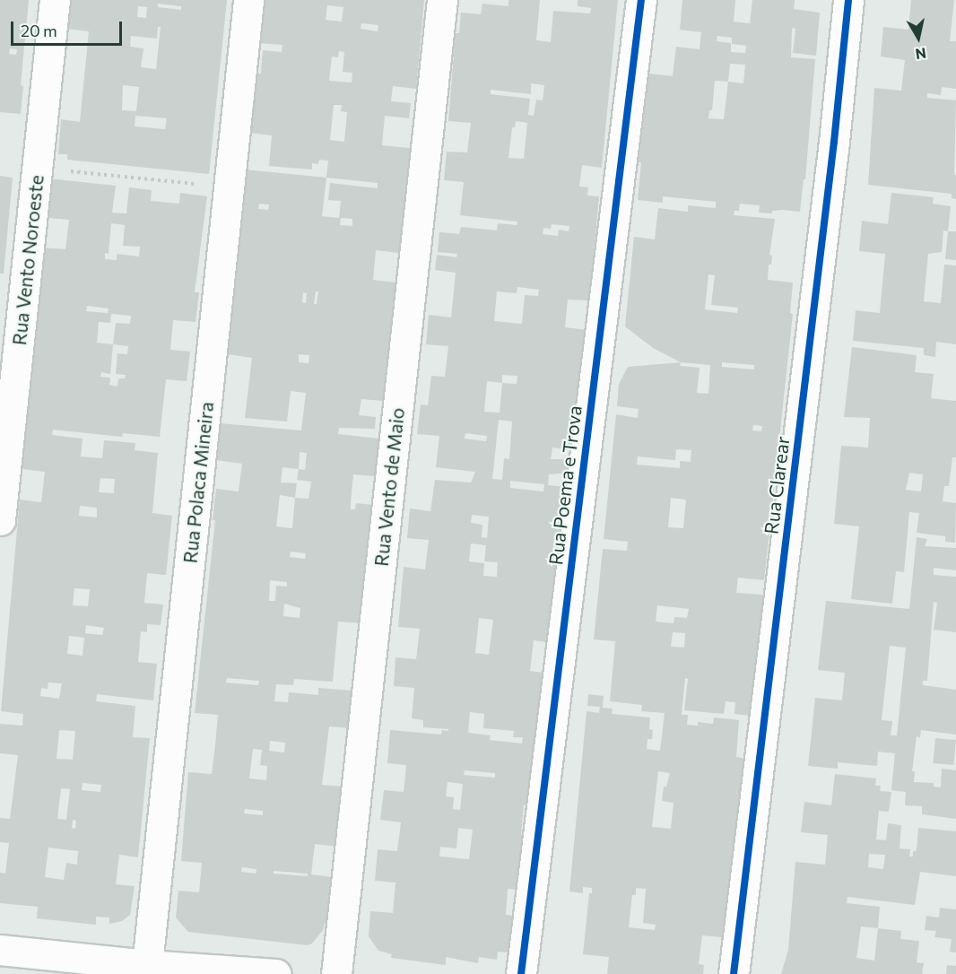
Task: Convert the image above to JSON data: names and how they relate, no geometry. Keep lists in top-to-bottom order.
{
  "streets": {
    "street": [
      "Rua Vento Noroeste",
      "Rua Polaca Mineira",
      "Rua Poema e Trova",
      "Rua Clarear",
      "Rua Vento de Maio"
    ]
  },
  "scale_bar": "20 m",
  "north": "bottom"
}
